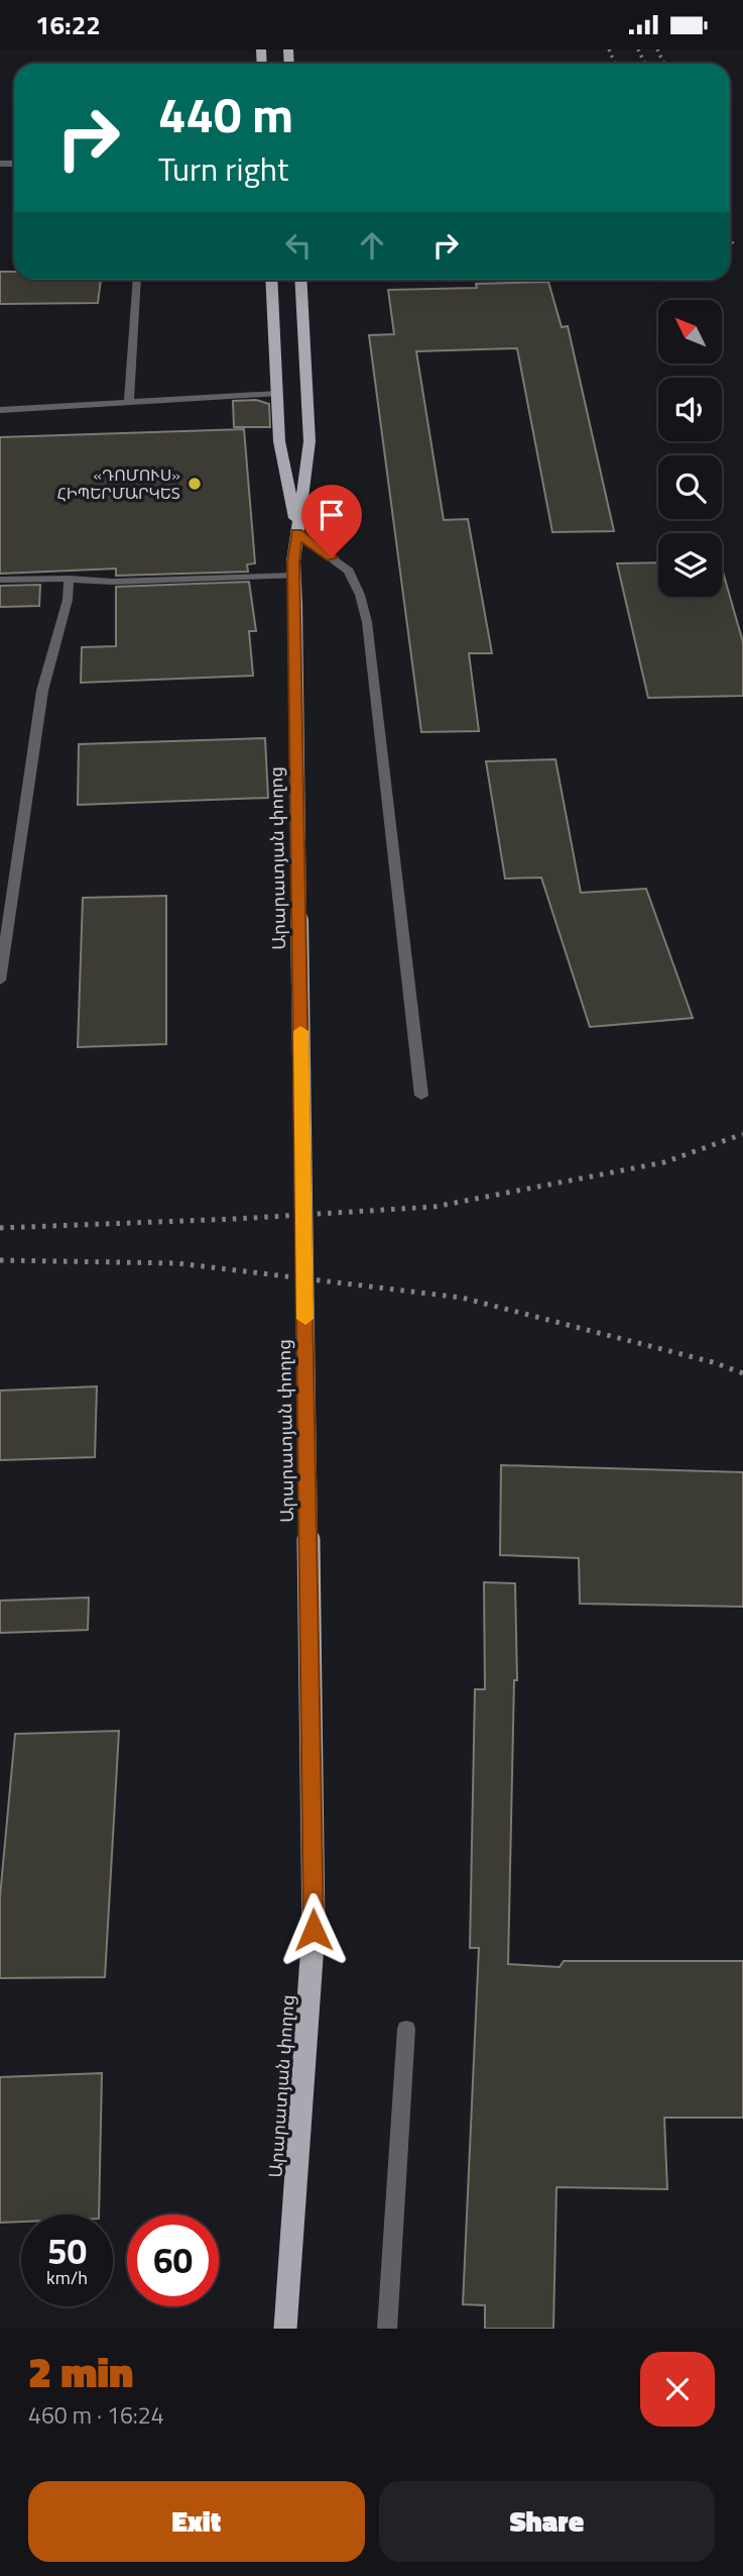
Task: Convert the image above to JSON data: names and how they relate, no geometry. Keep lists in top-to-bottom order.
{
  "streets": {
    "main road": ["Արարատյան փողոց"]
  },
  "places": ["«ԴՈՄՈՒՍ» ՀԻՊԵՐՄԱՐԿԵՏ"],
  "north": "top left",
  "page": {
    "status": "16:22",
    "turn": ["440 m", "Turn right"],
    "speed": "50 km/h",
    "limit": "60",
    "heading": ["2 min", "460 m · 16:24"],
    "buttons": ["Exit", "Share"]
  }
}
